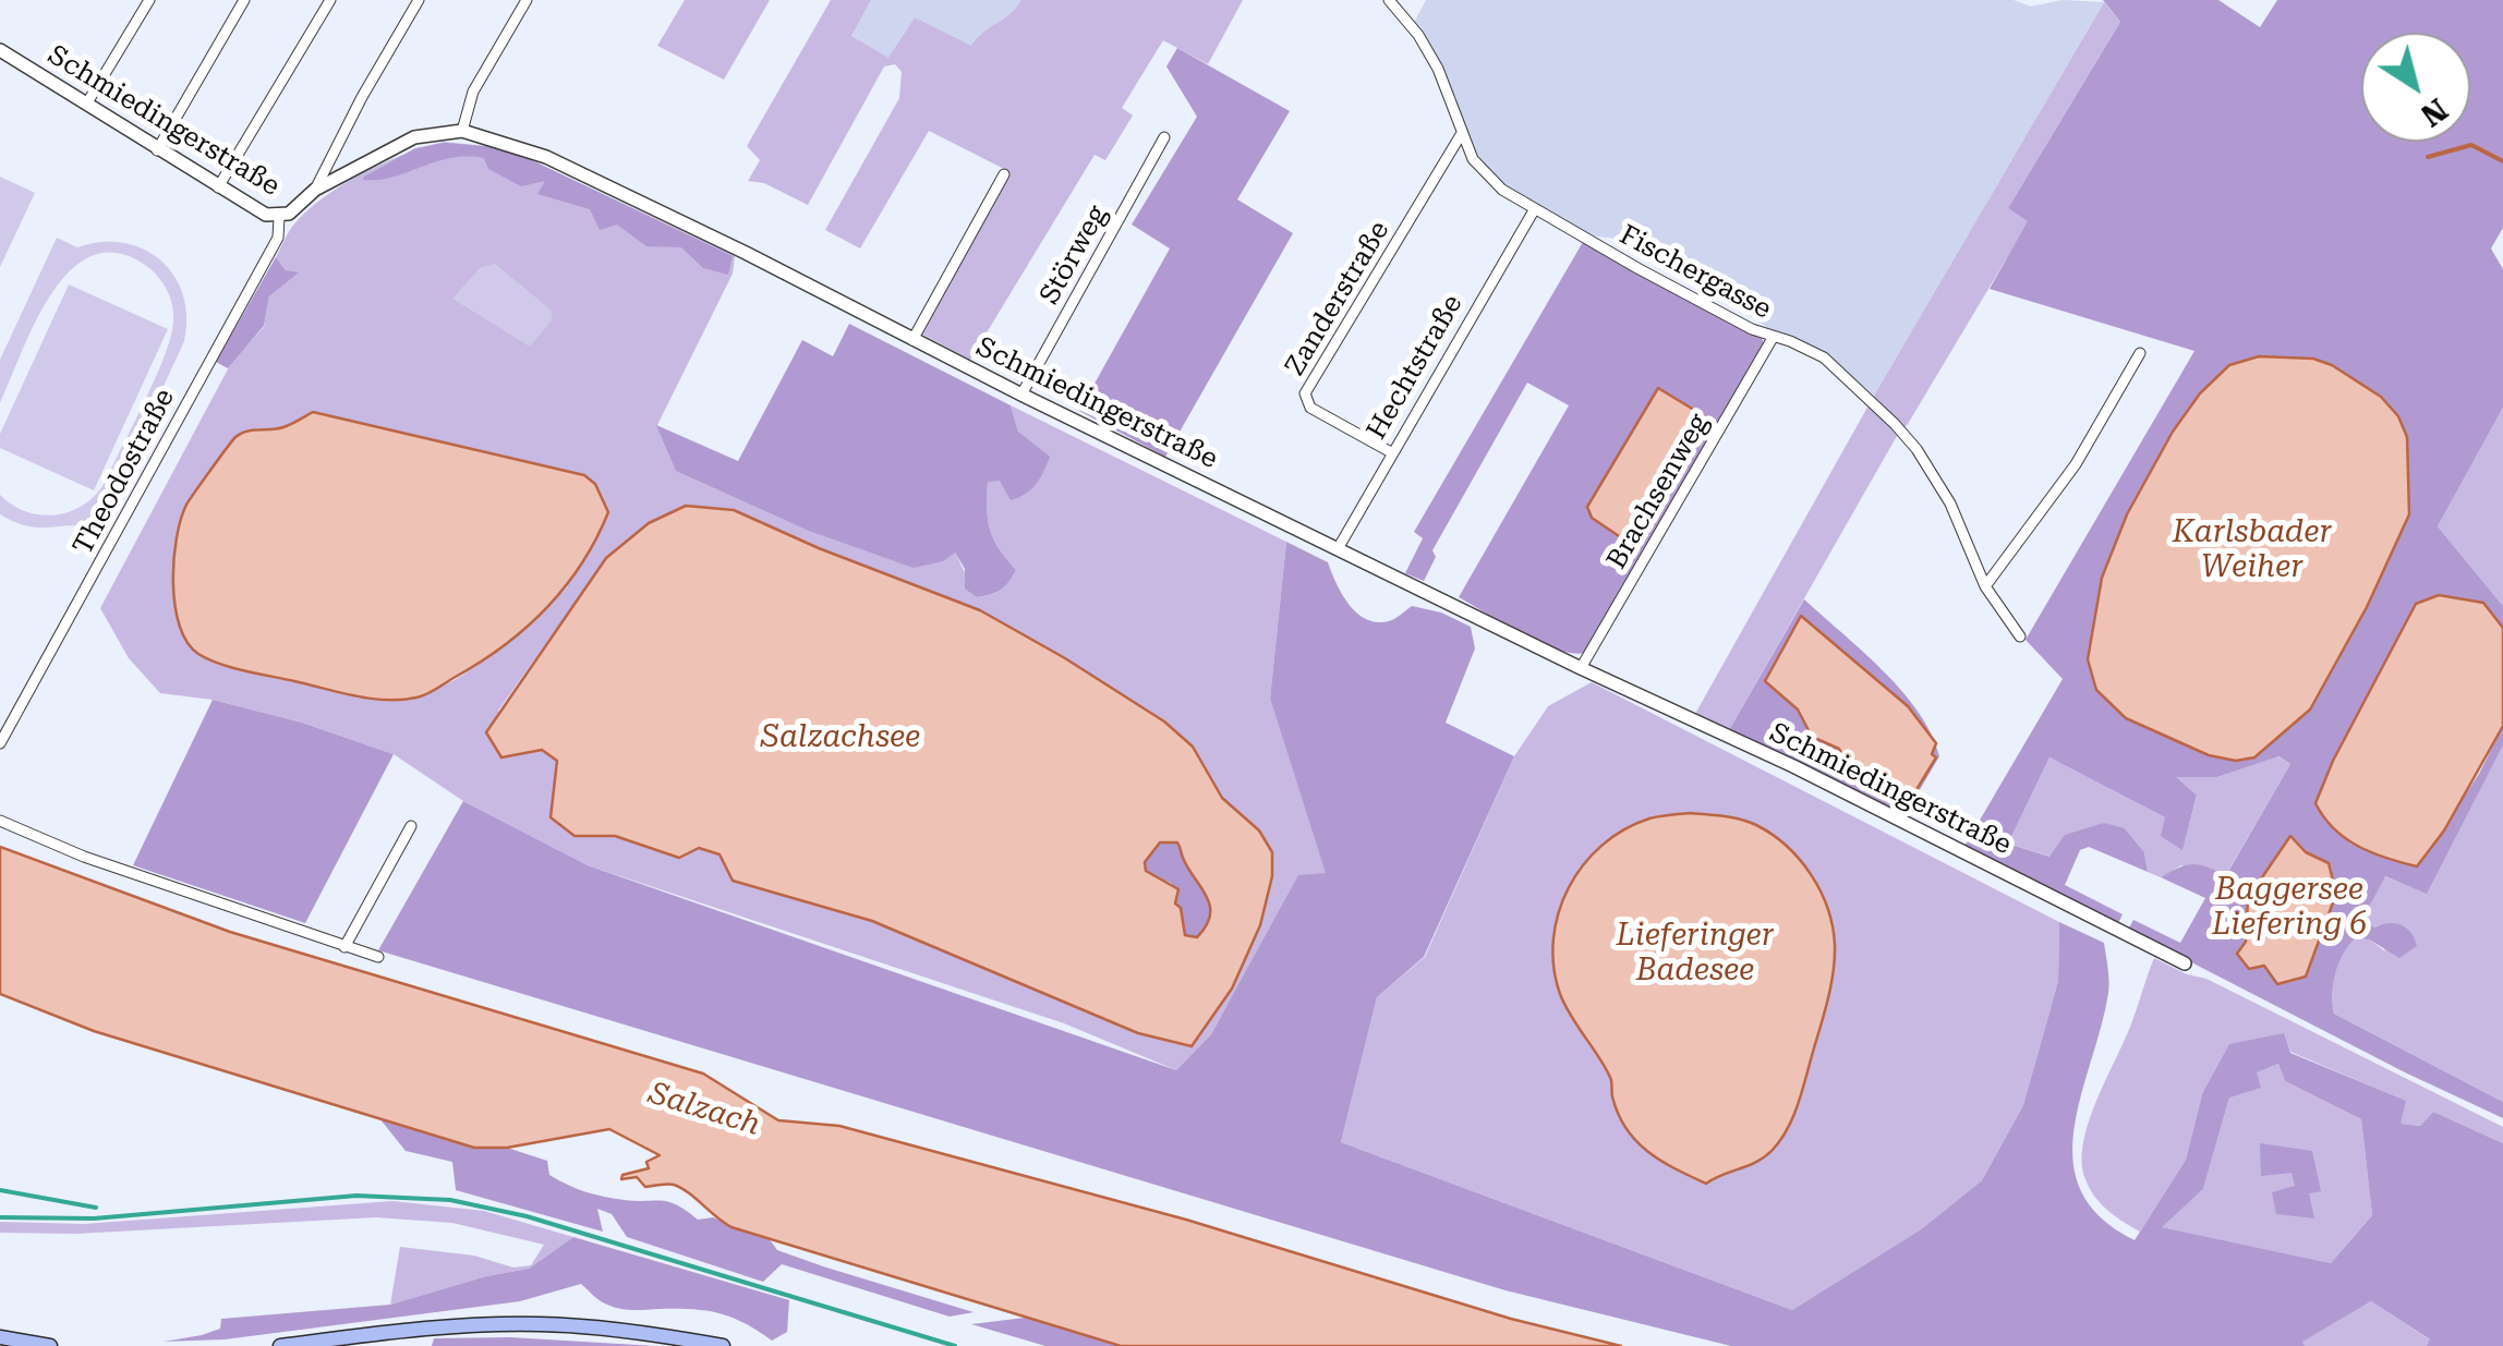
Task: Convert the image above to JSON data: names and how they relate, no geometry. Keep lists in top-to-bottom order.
{
  "streets": {
    "street": [
      "Schmiedingerstraße",
      "Störweg",
      "Fischergasse",
      "Zanderstraße",
      "Hechtstraße",
      "Theodostraße",
      "Brachsenweg"
    ]
  },
  "crossings": [
    ["Schmiedingerstraße", "Störweg"],
    ["Schmiedingerstraße", "Hechtstraße"],
    ["Schmiedingerstraße", "Theodostraße"],
    ["Schmiedingerstraße", "Brachsenweg"],
    ["Fischergasse", "Zanderstraße"],
    ["Fischergasse", "Hechtstraße"],
    ["Fischergasse", "Brachsenweg"],
    ["Zanderstraße", "Hechtstraße"]
  ],
  "water": [
    "Karlsbader Weiher",
    "Salzachsee",
    "Baggersee Liefering 6",
    "Lieferinger Badesee",
    "Salzach"
  ],
  "north": "bottom right"
}
